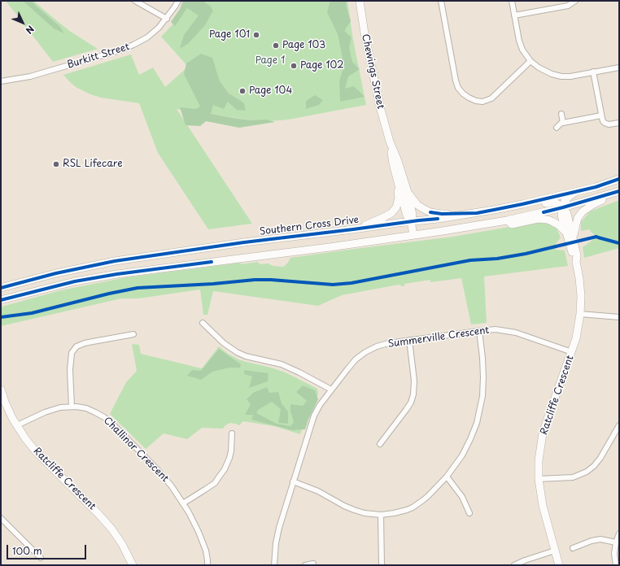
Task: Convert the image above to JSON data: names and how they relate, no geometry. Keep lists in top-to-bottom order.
{
  "streets": {
    "main road": ["Chewings Street", "Southern Cross Drive", "Ratcliffe Crescent"],
    "street": ["Burkitt Street", "Summerville Crescent", "Challinor Crescent"]
  },
  "crossings": [
    ["Chewings Street", "Southern Cross Drive"],
    ["Summerville Crescent", "Ratcliffe Crescent"],
    ["Ratcliffe Crescent", "Challinor Crescent"]
  ],
  "parks": ["Page 1"],
  "places": [
    "Page 101",
    "Page 103",
    "Page 102",
    "Page 104",
    "RSL Lifecare"
  ],
  "scale_bar": "100 m",
  "north": "bottom right"
}
